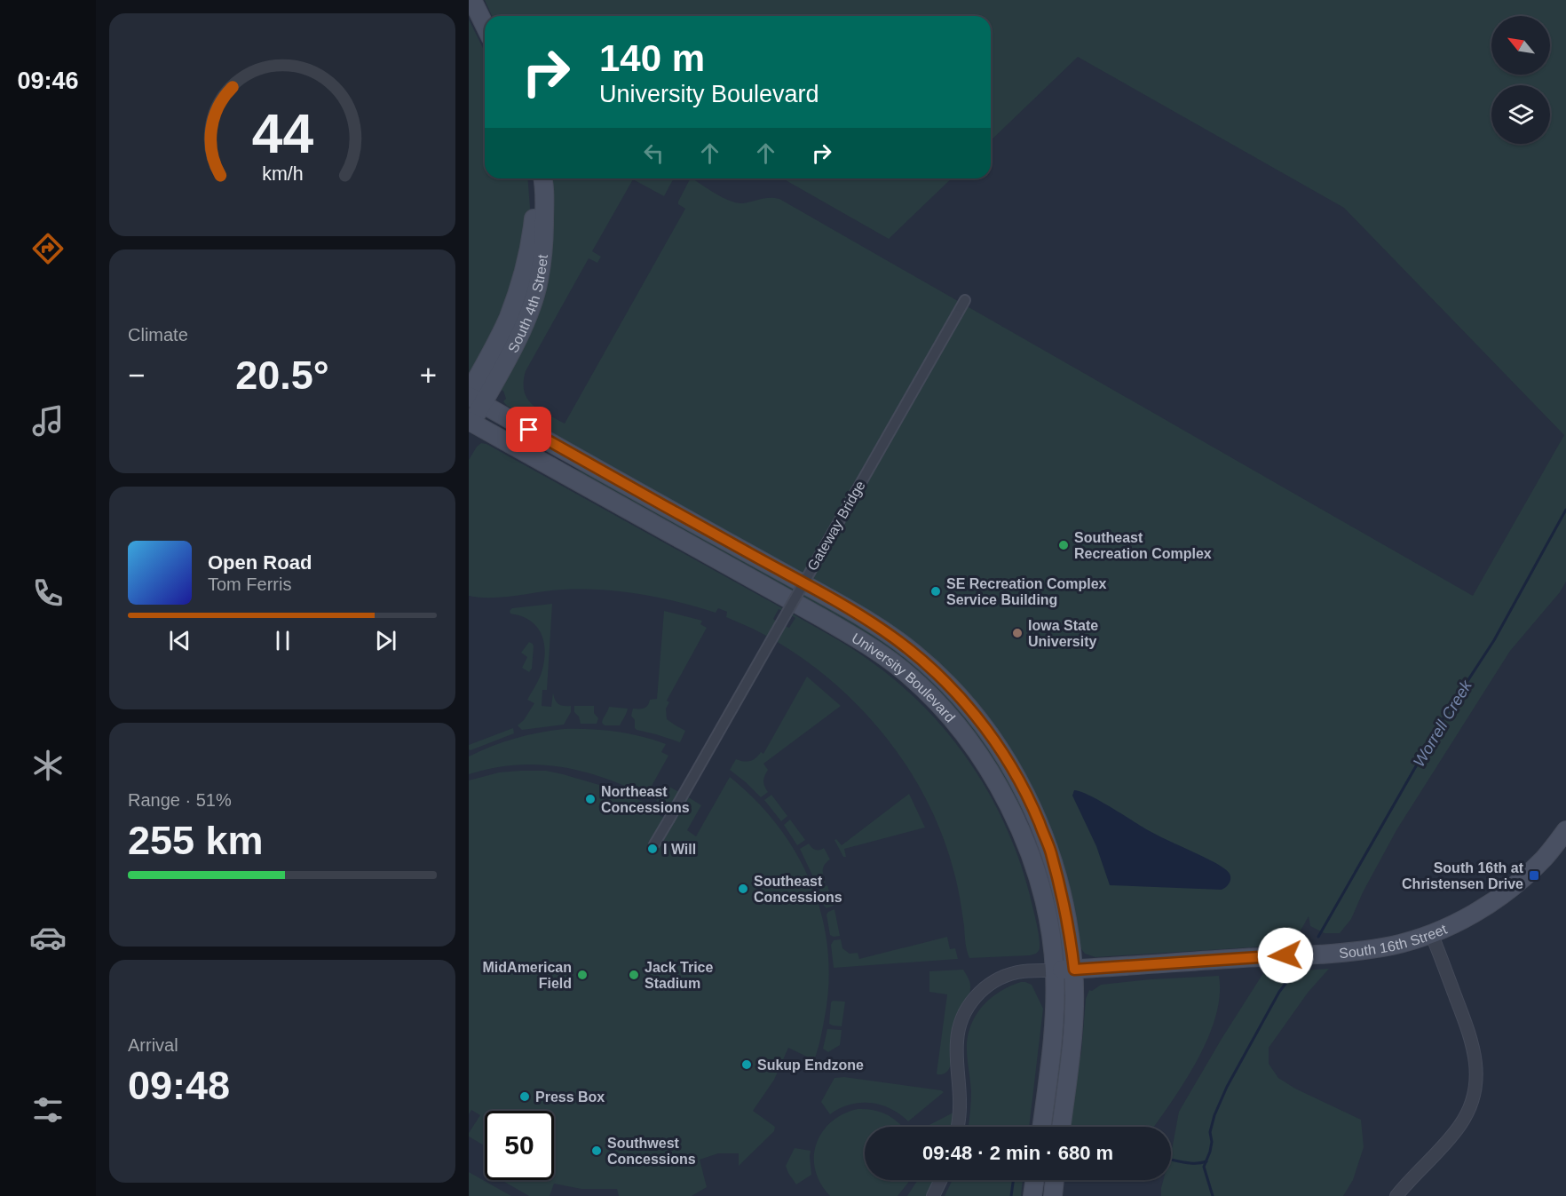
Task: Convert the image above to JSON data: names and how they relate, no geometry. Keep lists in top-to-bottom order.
{
  "streets": {
    "main road": ["South 4th Street", "University Boulevard", "South 16th Street"],
    "street": ["Gateway Bridge"]
  },
  "crossings": [
    ["South 4th Street", "University Boulevard"],
    ["University Boulevard", "South 16th Street"]
  ],
  "water": ["Worrell Creek"],
  "places": {
    "other": [
      "Southeast Recreation Complex",
      "SE Recreation Complex Service Building",
      "Iowa State University",
      "Northeast Concessions",
      "I Will",
      "Southeast Concessions",
      "MidAmerican Field",
      "Jack Trice Stadium",
      "Sukup Endzone",
      "Press Box",
      "Southwest Concessions"
    ],
    "transit": ["South 16th at Christensen Drive"]
  },
  "north": "top left",
  "page": {
    "tabs": "09:46",
    "turn": ["140 m", "University Boulevard"],
    "tile": [
      "Climate",
      ["Range · 51%", "255 km"],
      ["Arrival", "09:48"]
    ],
    "heat": ["−", "20.5°", "+"],
    "song": ["Open Road", "Tom Ferris"],
    "limit": "50",
    "trip": "09:48 · 2 min · 680 m",
    "gauge": ["44", "km/h"]
  }
}
